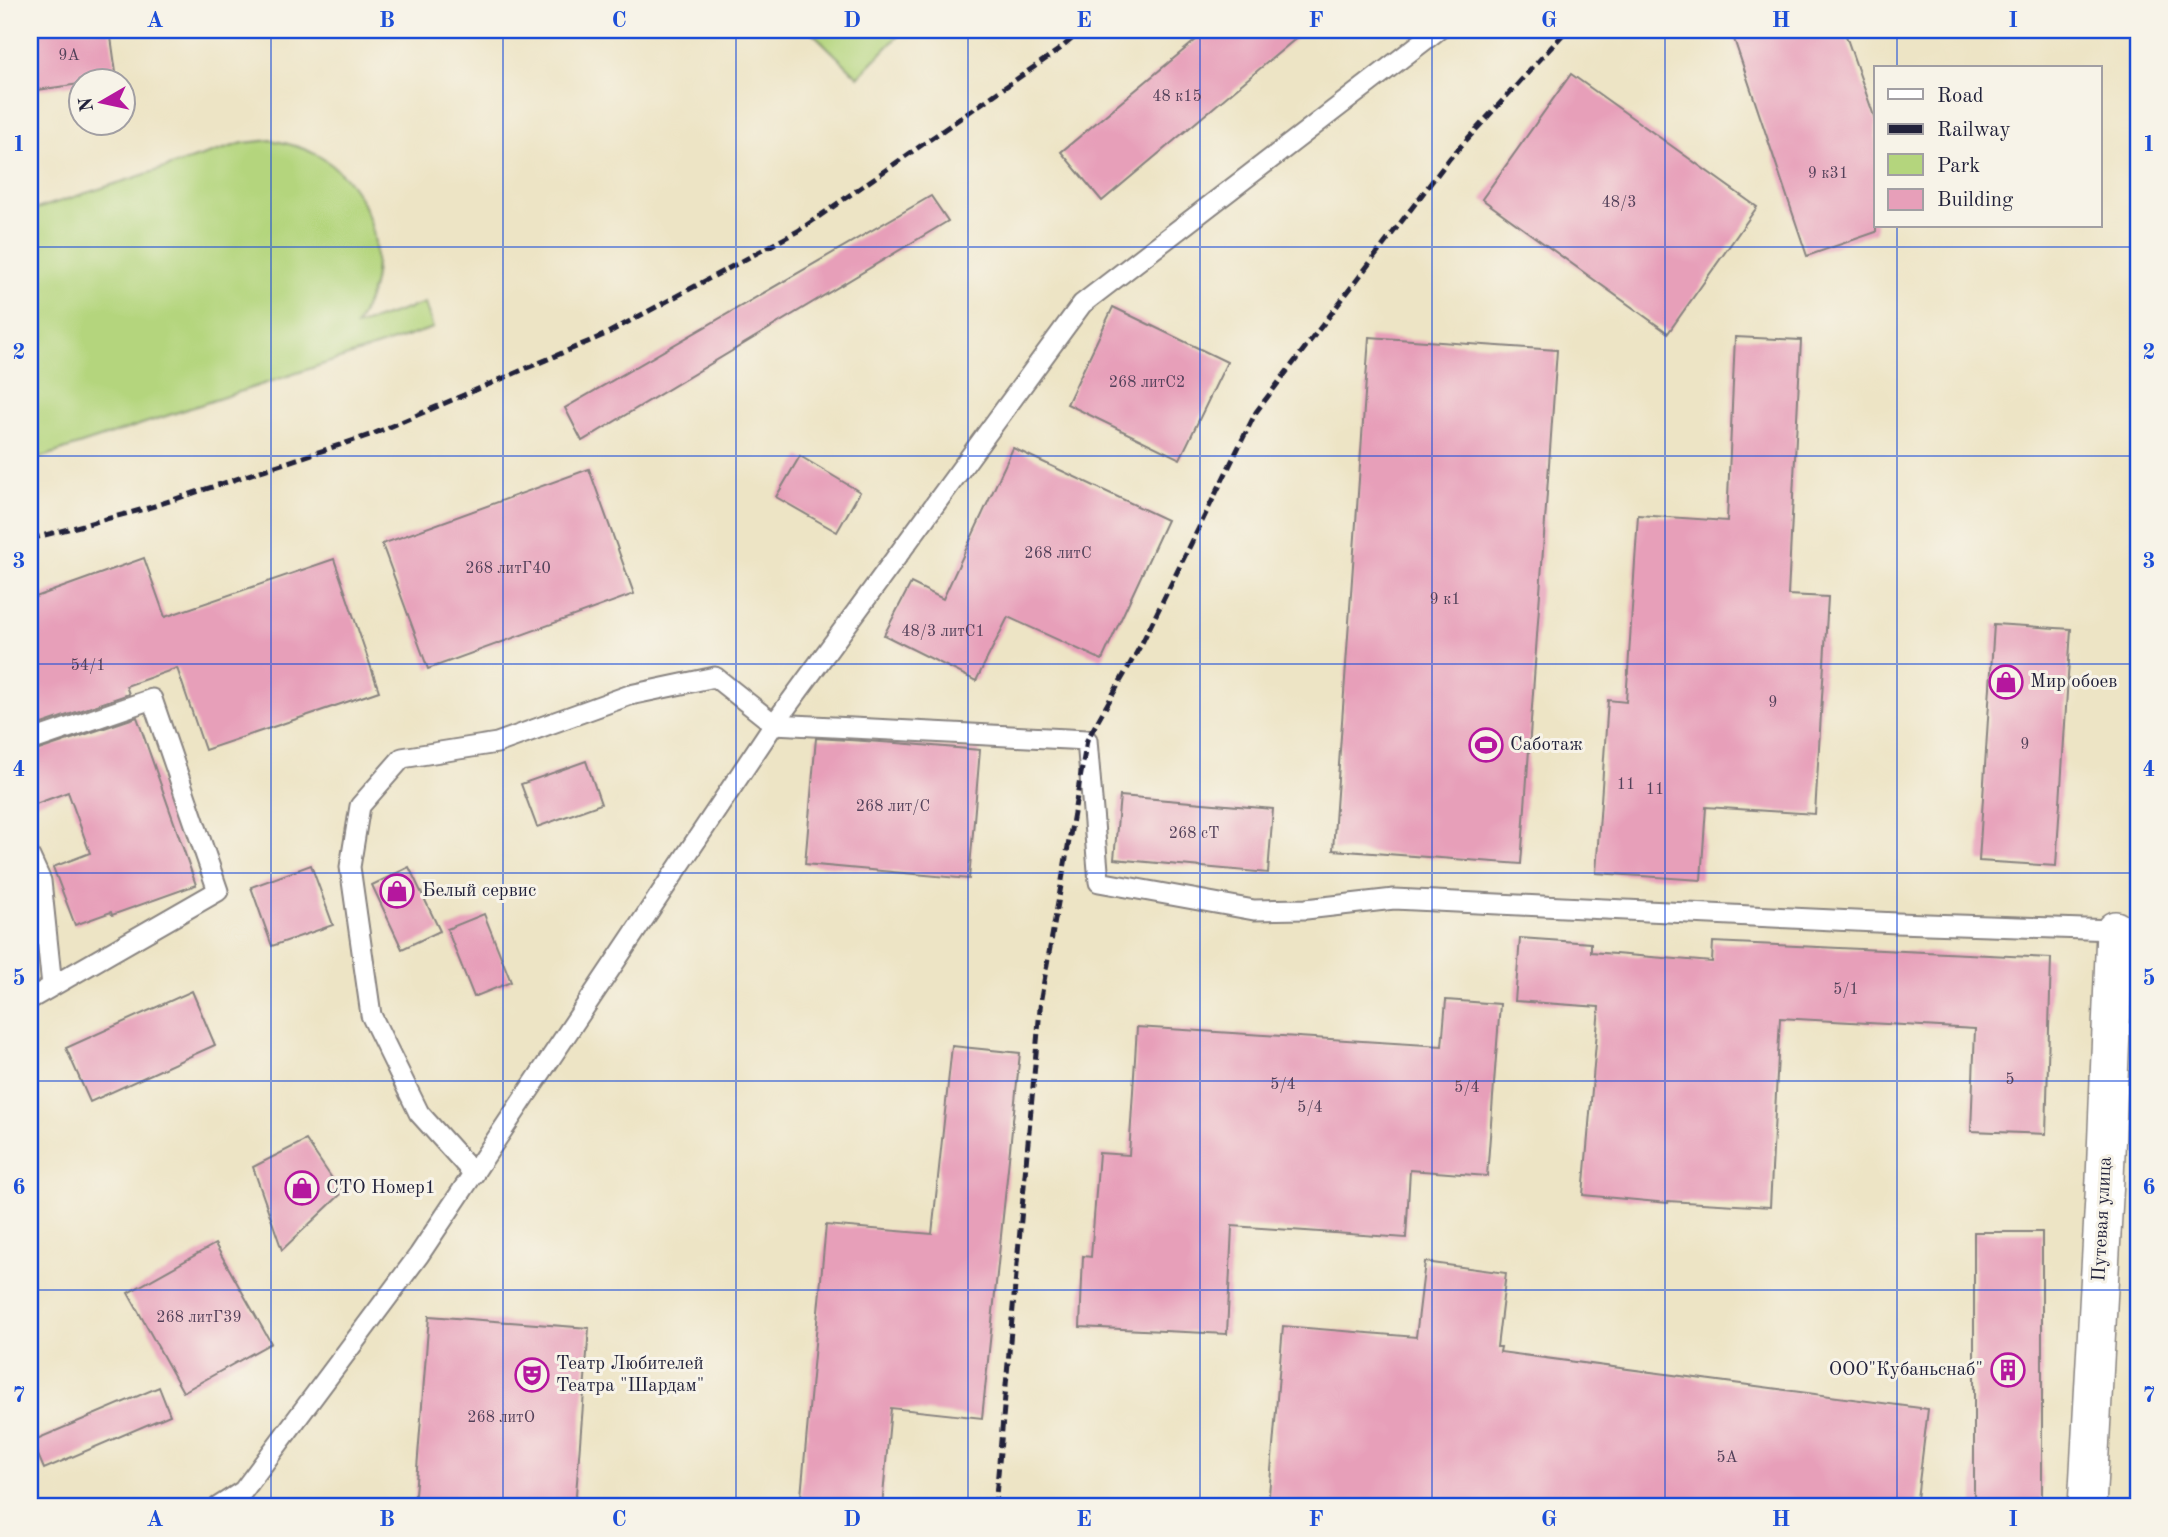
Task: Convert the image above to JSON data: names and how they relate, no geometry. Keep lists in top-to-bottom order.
{
  "streets": {
    "street": ["Путевая улица"]
  },
  "places": {
    "shop": ["Мир обоев", "Белый сервис", "СТО Номер1"],
    "sports": ["Саботаж"],
    "building": ["ООО\"Кубаньснаб\""],
    "theatre": ["Театр Любителей Театра \"Шардам\""]
  },
  "house_numbers": [
    "9А",
    "48 к15",
    "9 к31",
    "48/3",
    "268 литС2",
    "268 литС",
    "268 литГ40",
    "9 к1",
    "48/3 литС1",
    "54/1",
    "9",
    "9",
    "11",
    "11",
    "268 лит/С",
    "268 сТ",
    "5/1",
    "5",
    "5/4",
    "5/4",
    "5/4",
    "268 литГ39",
    "268 литО",
    "5А"
  ],
  "legend": [
    "Road",
    "Railway",
    "Park",
    "Building"
  ],
  "north": "left",
  "grid": {
    "columns": [
      "A",
      "B",
      "C",
      "D",
      "E",
      "F",
      "G",
      "H",
      "I"
    ],
    "rows": [
      "1",
      "2",
      "3",
      "4",
      "5",
      "6",
      "7"
    ]
  }
}
